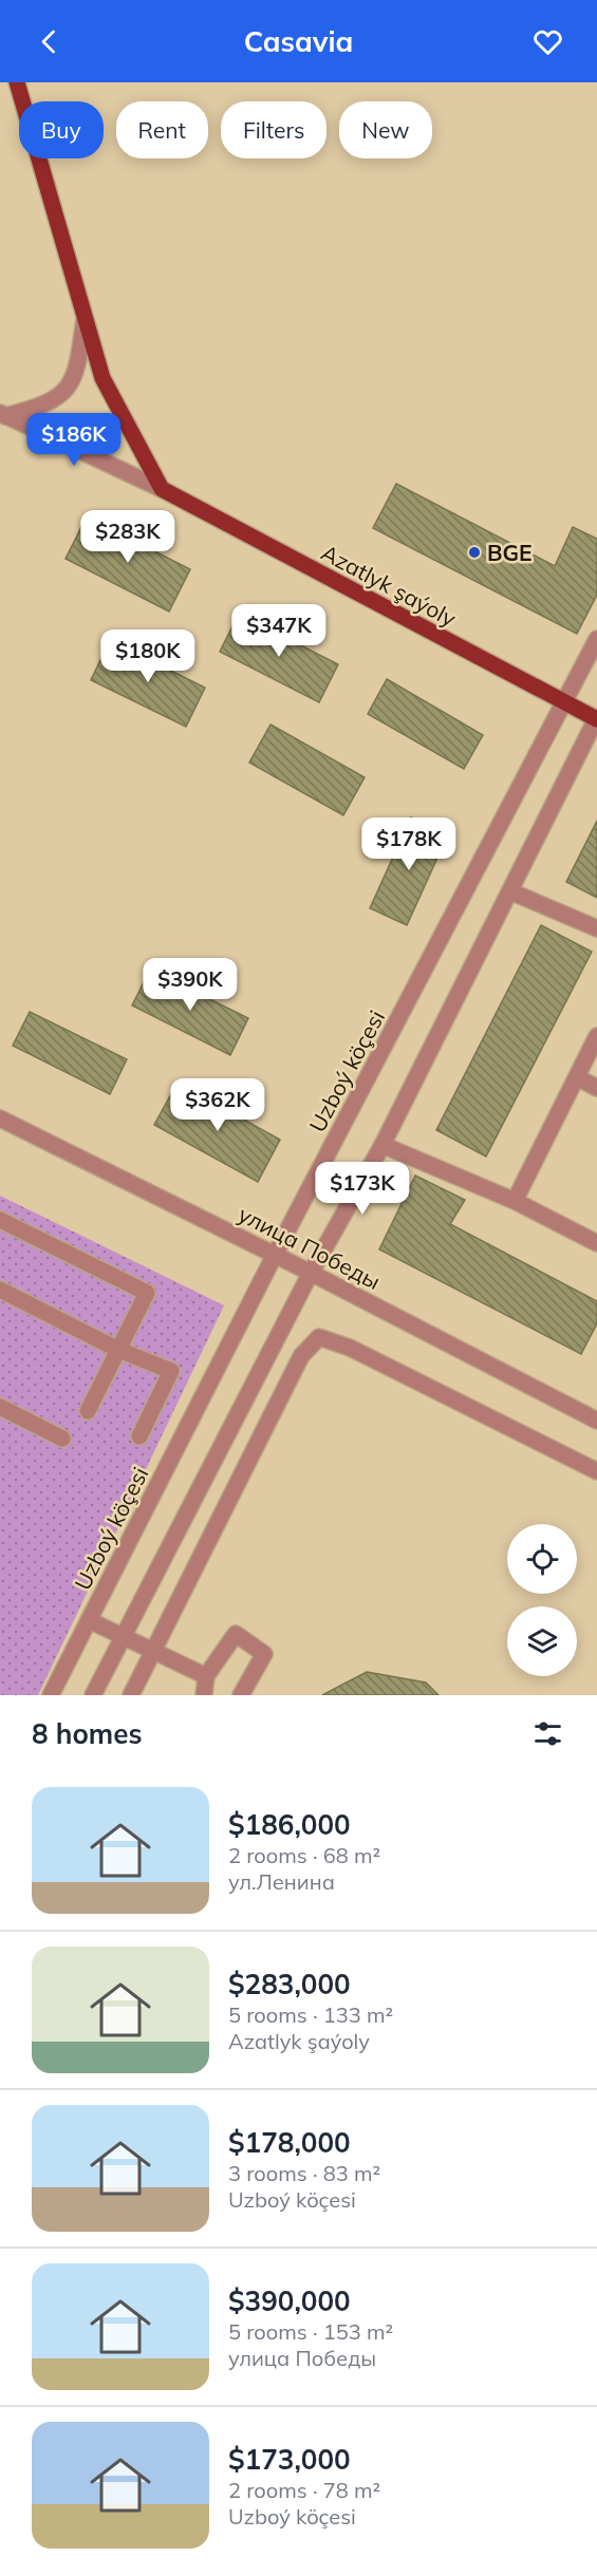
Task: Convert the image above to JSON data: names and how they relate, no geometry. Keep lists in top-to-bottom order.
{
  "streets": {
    "main road": ["Azatlyk şaýoly"],
    "street": ["Uzboý köçesi", "улица Победы"]
  },
  "crossings": [
    ["Azatlyk şaýoly", "Uzboý köçesi"],
    ["Uzboý köçesi", "улица Победы"]
  ],
  "places": ["BGE"],
  "page": {
    "header": "Casavia",
    "chip": [
      "Buy",
      "Rent",
      "Filters",
      "New"
    ],
    "price": [
      "$186K",
      "$283K",
      "$347K",
      "$180K",
      "$178K",
      "$390K",
      "$362K",
      "$173K"
    ],
    "heading": "8 homes",
    "list": [
      {
        "name": "$186,000",
        "note": "2 rooms · 68 m² · ул.Ленина"
      },
      {
        "name": "$283,000",
        "note": "5 rooms · 133 m² · Azatlyk şaýoly"
      },
      {
        "name": "$178,000",
        "note": "3 rooms · 83 m² · Uzboý köçesi"
      },
      {
        "name": "$390,000",
        "note": "5 rooms · 153 m² · улица Победы"
      },
      {
        "name": "$173,000",
        "note": "2 rooms · 78 m² · Uzboý köçesi"
      }
    ]
  }
}
